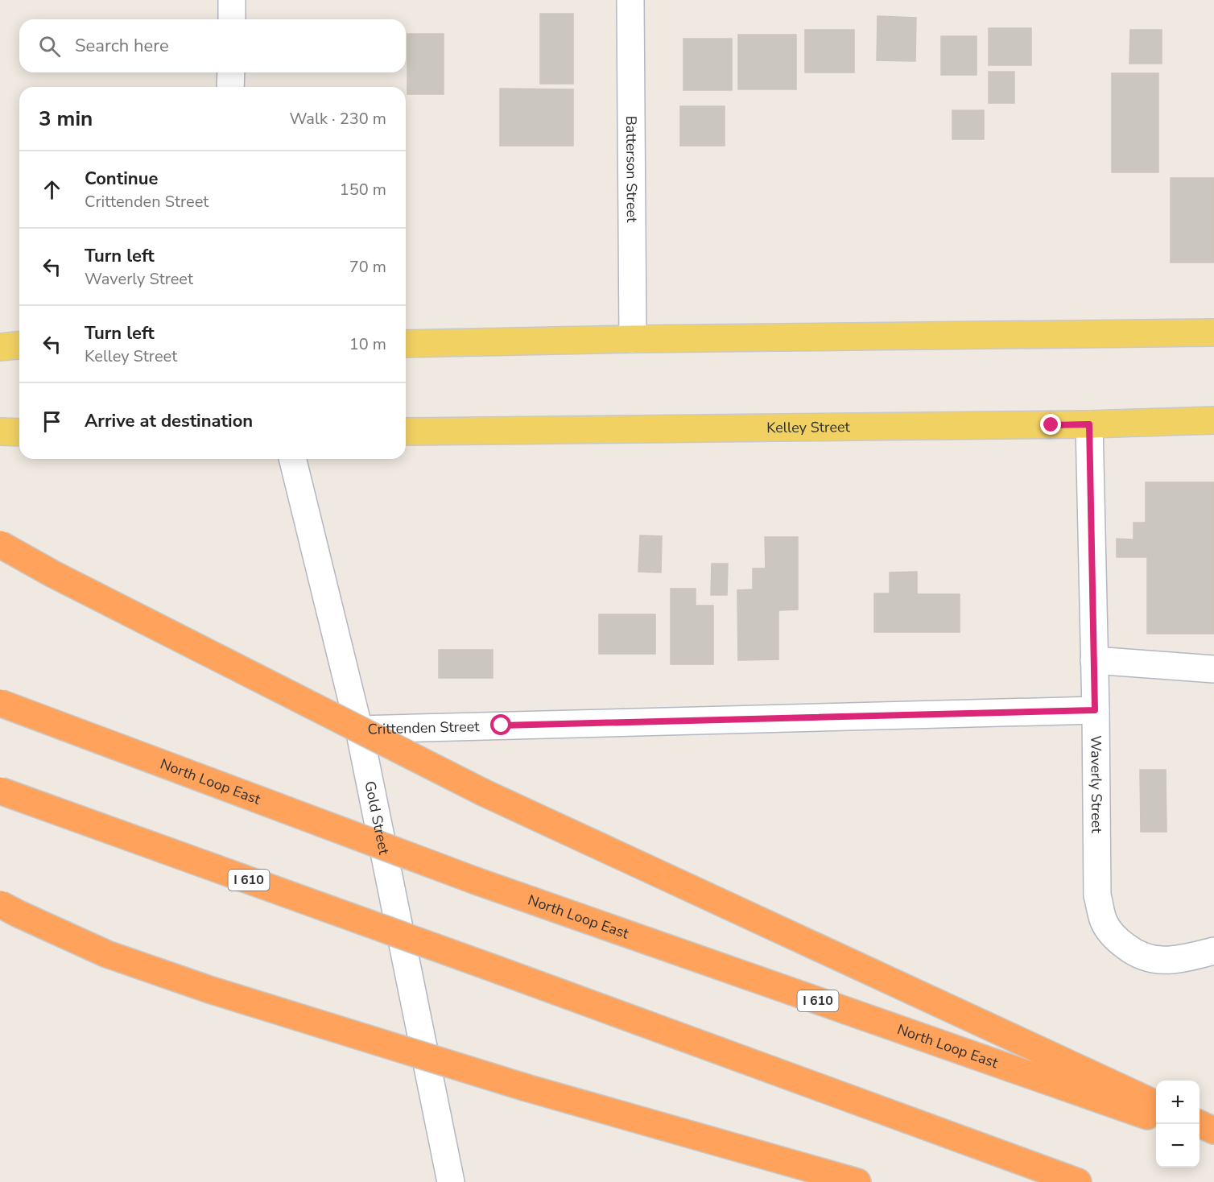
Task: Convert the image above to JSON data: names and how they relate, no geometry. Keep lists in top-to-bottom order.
{
  "streets": {
    "highway": ["North Loop East", "I 610"],
    "main road": ["Kelley Street"],
    "street": [
      "Batterson Street",
      "Crittenden Street",
      "Waverly Street",
      "Gold Street"
    ]
  },
  "crossings": [
    ["Kelley Street", "Waverly Street"],
    ["Crittenden Street", "Waverly Street"],
    ["Crittenden Street", "Gold Street"]
  ],
  "page": {
    "search": "Search here",
    "heading": ["3 min", "Walk · 230 m"],
    "list": [
      ["Continue", "Crittenden Street", "150 m"],
      ["Turn left", "Waverly Street", "70 m"],
      ["Turn left", "Kelley Street", "10 m"],
      "Arrive at destination"
    ],
    "map_buttons": ["+", "−"]
  }
}
